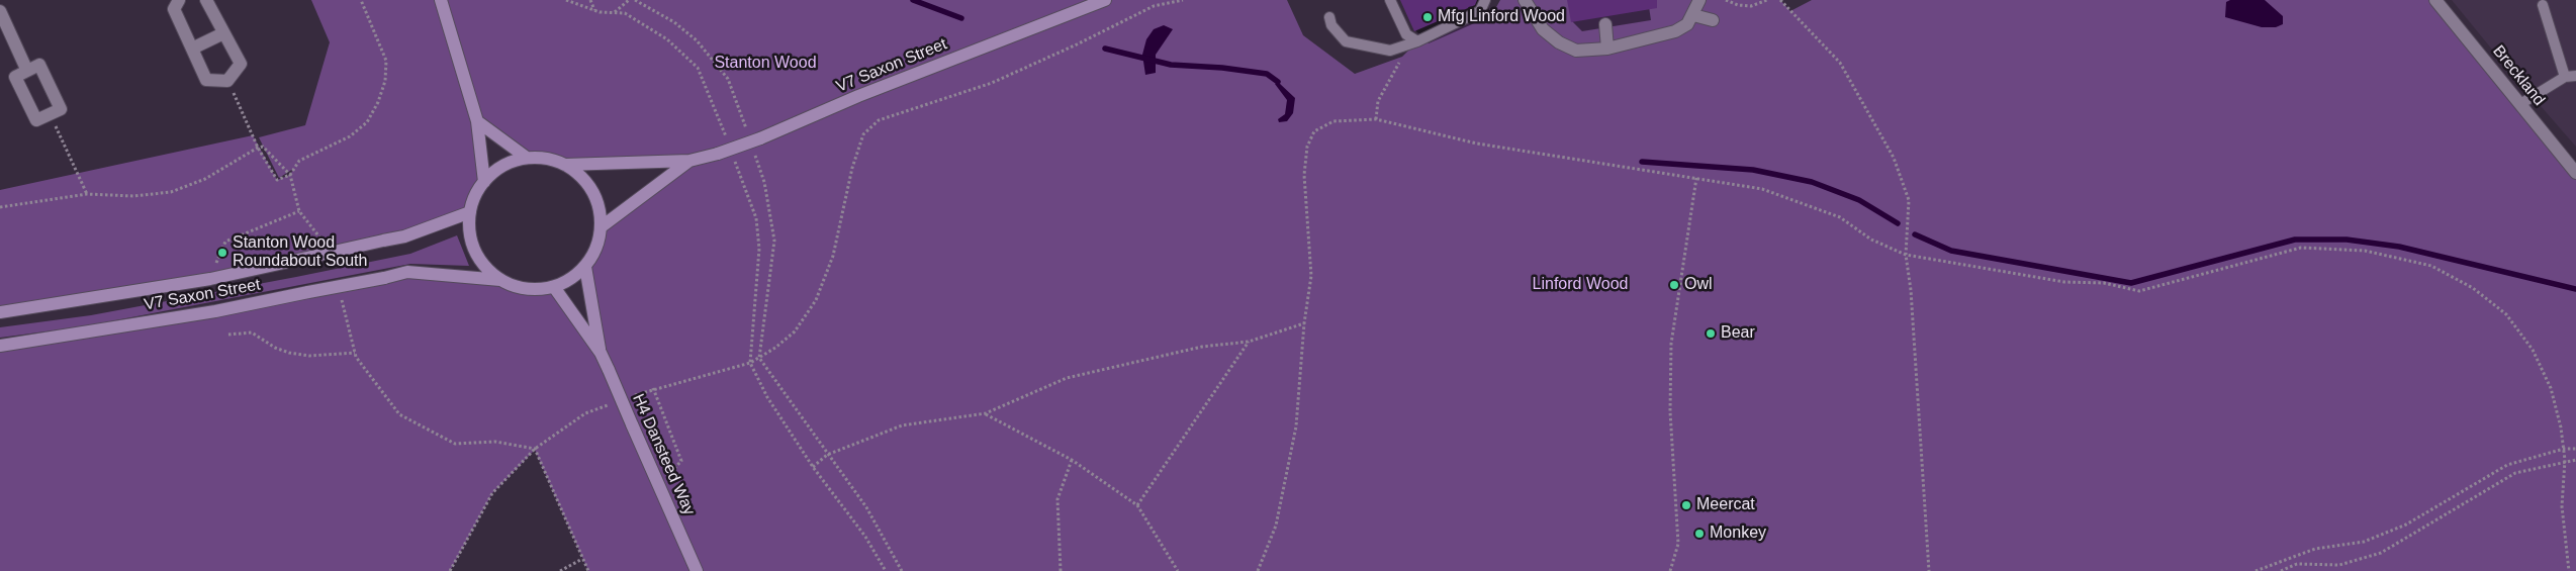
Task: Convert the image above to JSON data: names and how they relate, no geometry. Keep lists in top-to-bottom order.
{
  "streets": {
    "street": ["V7 Saxon Street", "Breckland", "H4 Dansteed Way"]
  },
  "crossings": [
    ["V7 Saxon Street", "H4 Dansteed Way"]
  ],
  "parks": ["Stanton Wood", "Linford Wood"],
  "places": [
    "Mfg Linford Wood",
    "Stanton Wood Roundabout South",
    "Owl",
    "Bear",
    "Meercat",
    "Monkey"
  ]
}
